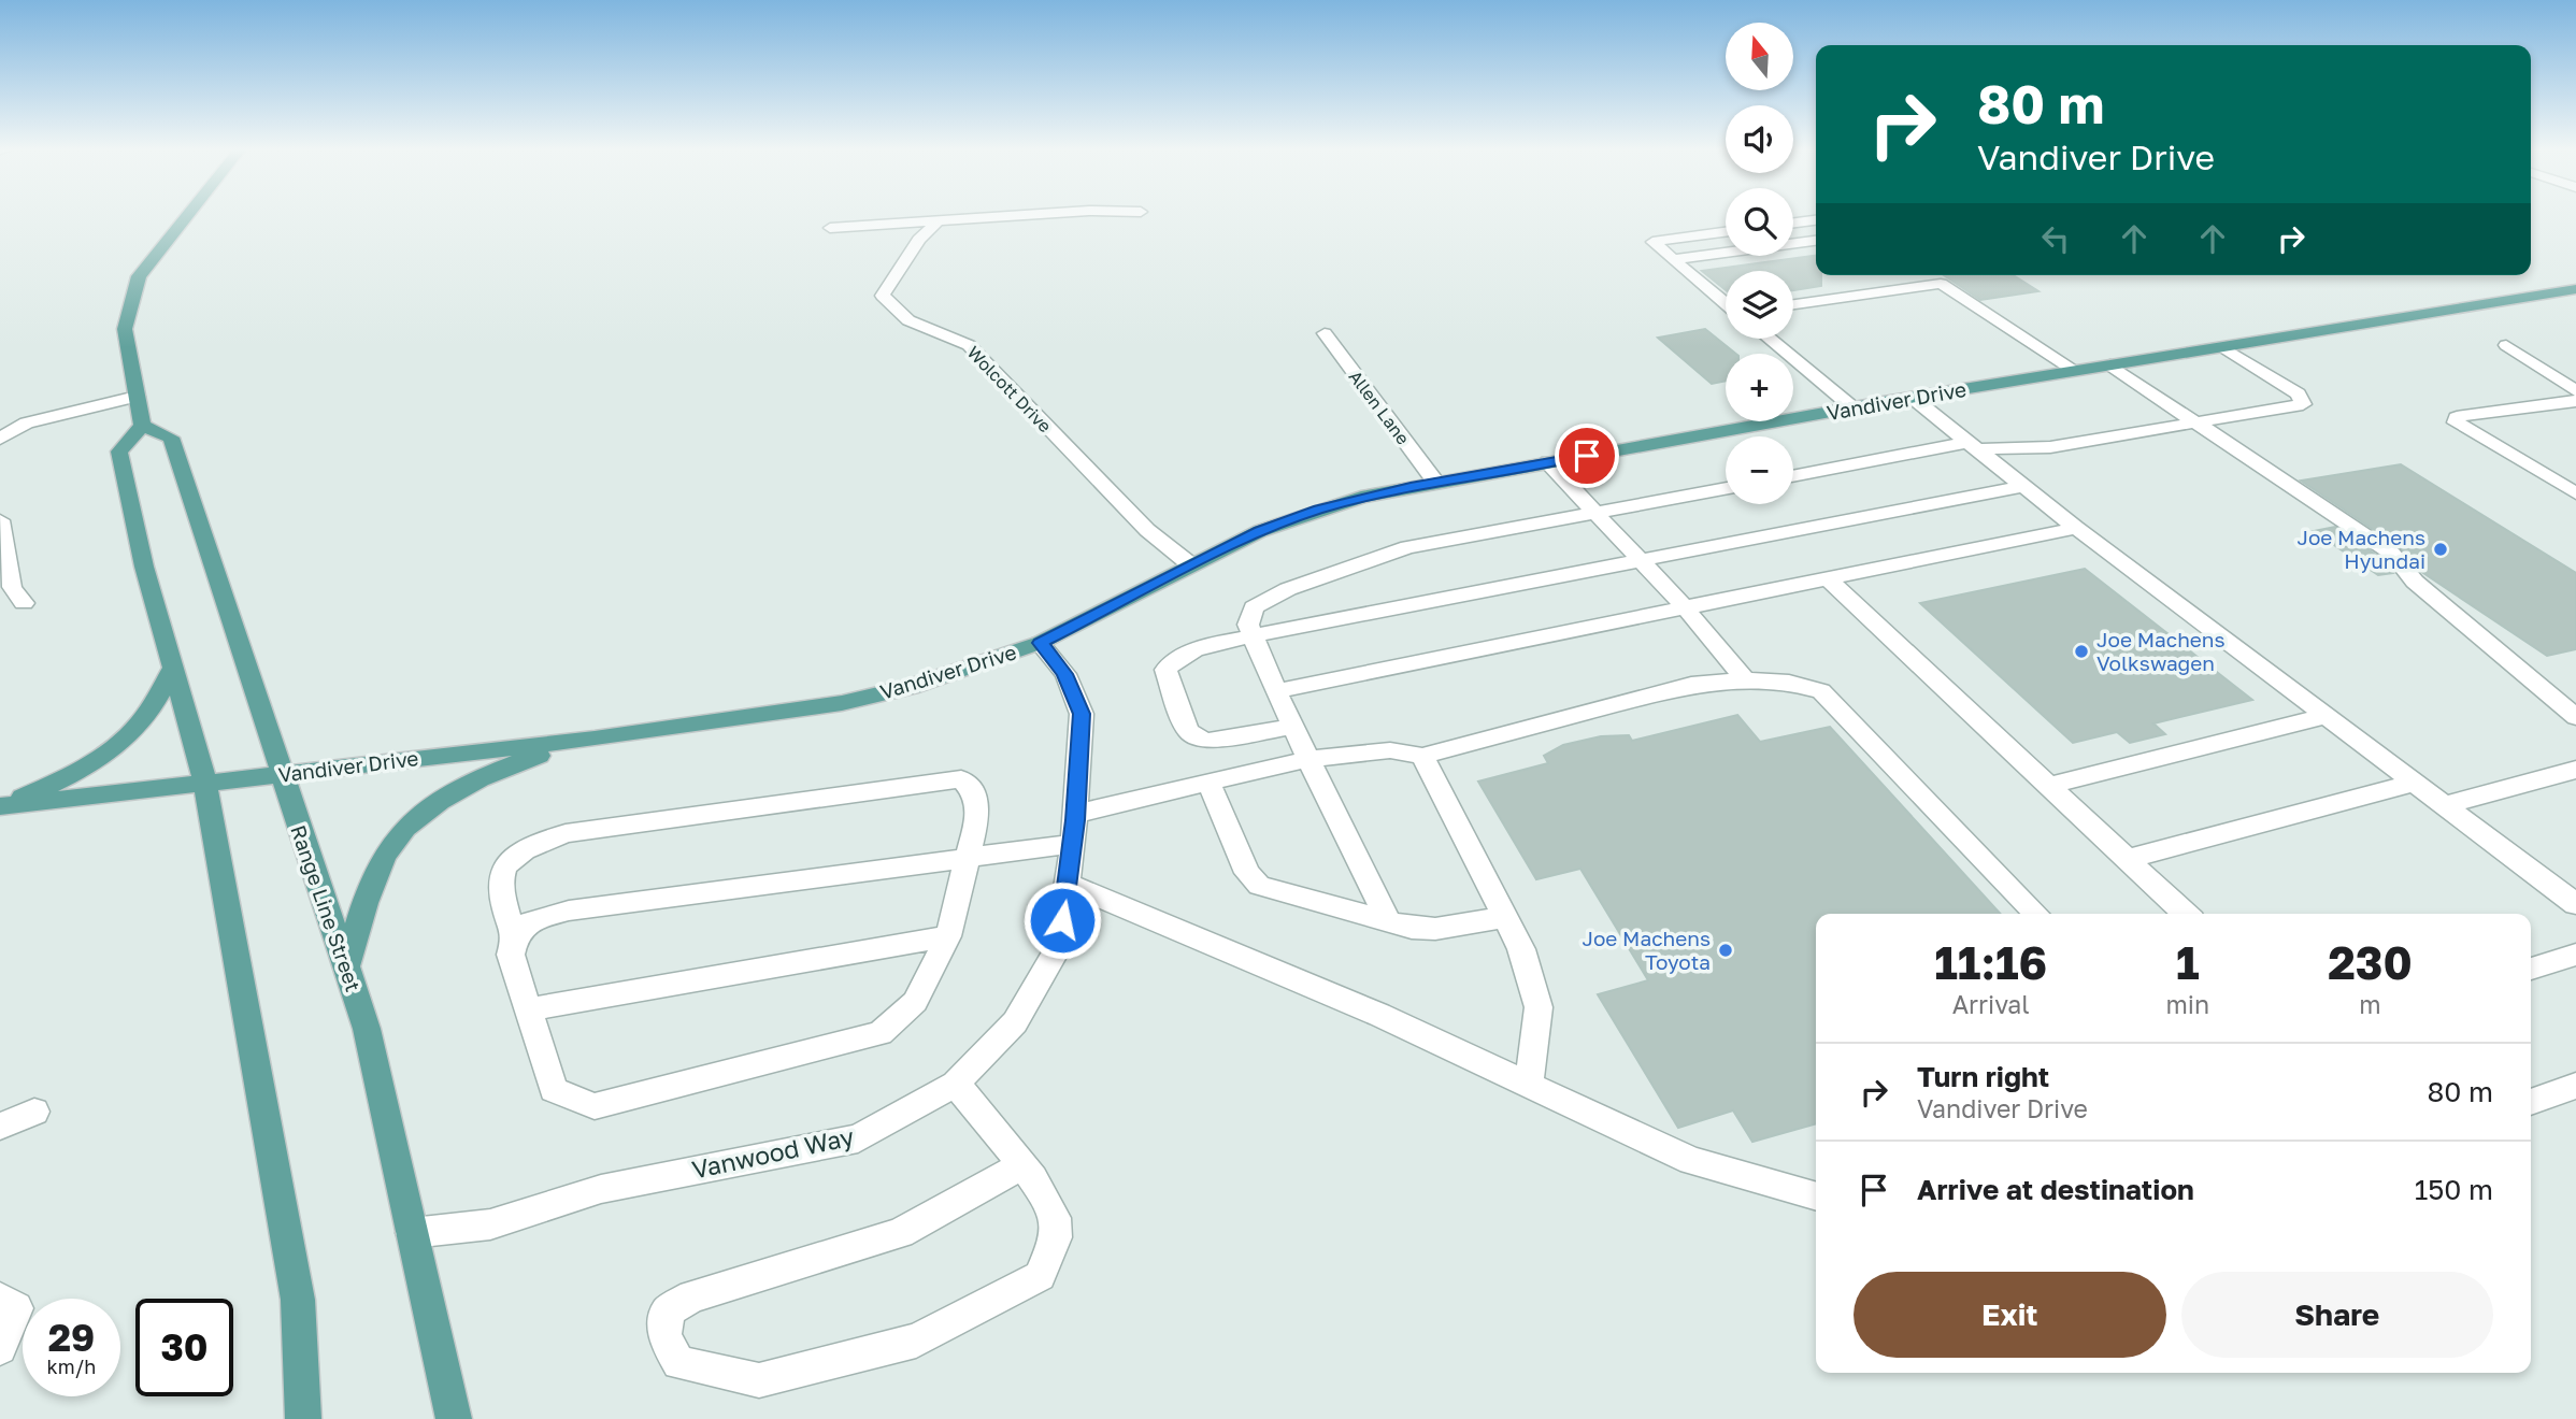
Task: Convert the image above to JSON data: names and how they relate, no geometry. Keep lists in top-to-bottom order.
{
  "streets": {
    "main road": ["Vandiver Drive", "Range Line Street"],
    "street": ["Wolcott Drive", "Allen Lane", "Vanwood Way"]
  },
  "crossings": [
    ["Wolcott Drive", "Vandiver Drive"],
    ["Vandiver Drive", "Allen Lane"],
    ["Vandiver Drive", "Range Line Street"],
    ["Vandiver Drive", "Vanwood Way"],
    ["Range Line Street", "Vanwood Way"]
  ],
  "places": ["Joe Machens Hyundai", "Joe Machens Volkswagen", "Joe Machens Toyota"],
  "north": "top",
  "page": {
    "map_buttons": ["+", "−"],
    "turn": ["80 m", "Vandiver Drive"],
    "eta": [
      "11:16",
      "Arrival",
      "1",
      "min",
      "230",
      "m"
    ],
    "list": [
      {
        "name": "Turn right",
        "note": "Vandiver Drive",
        "value": "80 m"
      },
      {
        "name": "Arrive at destination",
        "value": "150 m"
      }
    ],
    "buttons": ["Exit", "Share"],
    "speed": "29 km/h",
    "limit": "30"
  }
}
